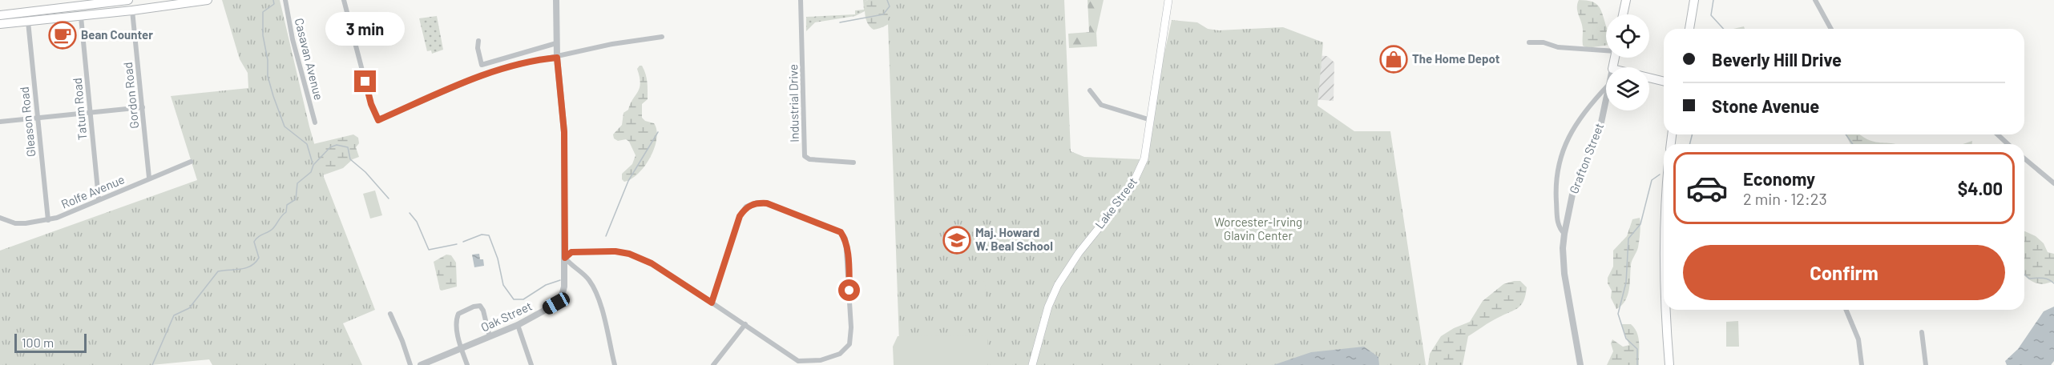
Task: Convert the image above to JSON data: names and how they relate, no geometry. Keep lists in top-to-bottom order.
{
  "streets": {
    "main road": ["Lake Street"],
    "street": [
      "Casavan Avenue",
      "Gordon Road",
      "Industrial Drive",
      "Tatum Road",
      "Gleason Road",
      "Grafton Street",
      "Rolfe Avenue",
      "Oak Street"
    ]
  },
  "crossings": [
    ["Gordon Road", "Rolfe Avenue"],
    ["Tatum Road", "Rolfe Avenue"],
    ["Gleason Road", "Rolfe Avenue"]
  ],
  "parks": ["Worcester-Irving Glavin Center"],
  "places": {
    "cafe": ["Bean Counter"],
    "shop": ["The Home Depot"],
    "school or university": ["Maj. Howard W. Beal School"]
  },
  "scale_bar": "100 m",
  "page": {
    "bubble": "3 min",
    "banner": ["Beverly Hill Drive", "Stone Avenue"],
    "list": [
      {
        "name": "Economy",
        "note": "2 min · 12:23",
        "value": "$4.00"
      }
    ],
    "buttons": "Confirm",
    "scale": "100 m"
  }
}
